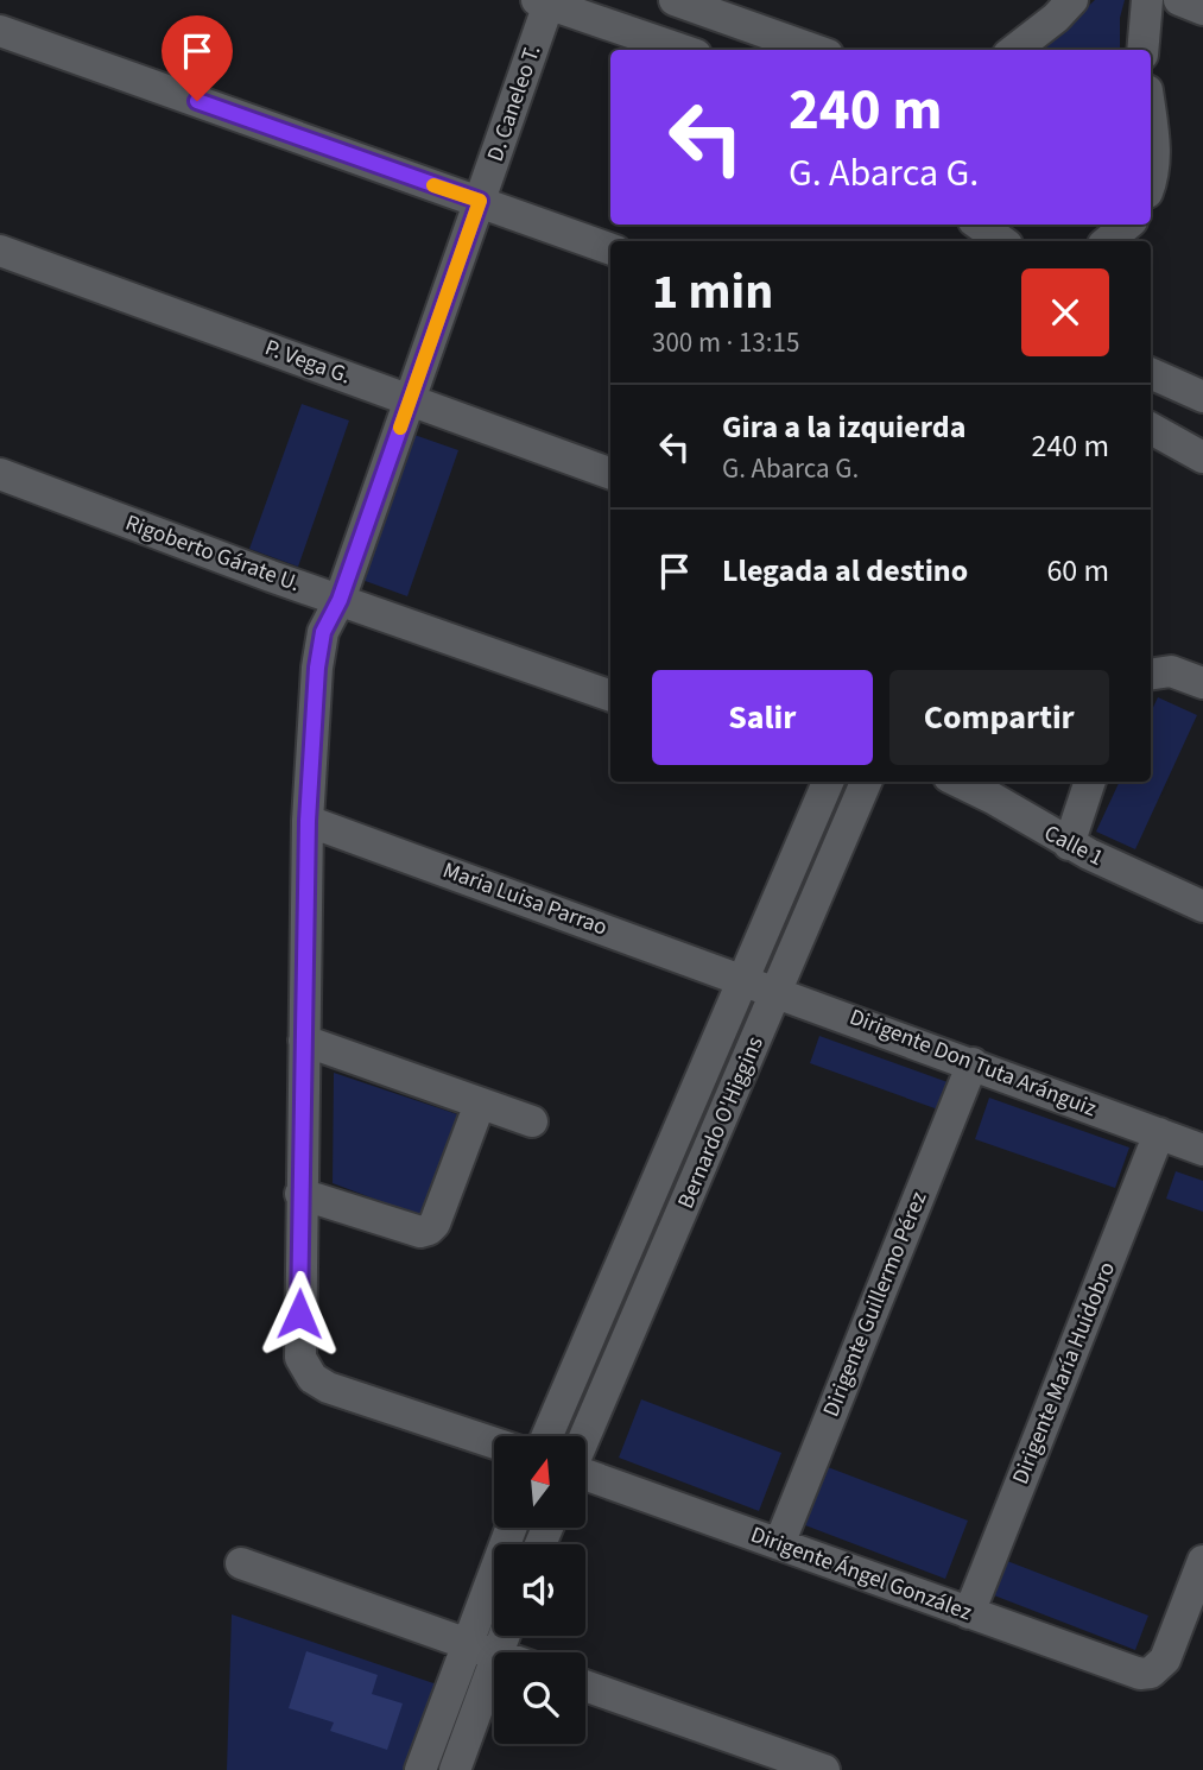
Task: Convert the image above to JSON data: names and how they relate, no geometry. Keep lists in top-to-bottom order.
{
  "streets": {
    "street": [
      "D. Caneleo T.",
      "P. Vega G.",
      "Rigoberto Gárate U.",
      "Calle 1",
      "Maria Luisa Parrao",
      "Dirigente Don Tuta Aránguiz",
      "Bernardo O'Higgins",
      "Dirigente Guillermo Pérez",
      "Dirigente María Huidobro",
      "Dirigente Ángel González"
    ]
  },
  "crossings": [
    ["D. Caneleo T.", "P. Vega G."],
    ["D. Caneleo T.", "Rigoberto Gárate U."],
    ["D. Caneleo T.", "Maria Luisa Parrao"],
    ["Maria Luisa Parrao", "Dirigente Don Tuta Aránguiz"],
    ["Maria Luisa Parrao", "Bernardo O'Higgins"],
    ["Dirigente Don Tuta Aránguiz", "Bernardo O'Higgins"],
    ["Dirigente Don Tuta Aránguiz", "Dirigente Guillermo Pérez"],
    ["Dirigente Don Tuta Aránguiz", "Dirigente María Huidobro"],
    ["Dirigente Guillermo Pérez", "Dirigente Ángel González"],
    ["Dirigente María Huidobro", "Dirigente Ángel González"]
  ],
  "north": "top",
  "page": {
    "turn": ["240 m", "G. Abarca G."],
    "heading": ["1 min", "300 m · 13:15"],
    "list": [
      {
        "name": "Gira a la izquierda",
        "note": "G. Abarca G.",
        "value": "240 m"
      },
      {
        "name": "Llegada al destino",
        "value": "60 m"
      }
    ],
    "buttons": ["Salir", "Compartir"]
  }
}
